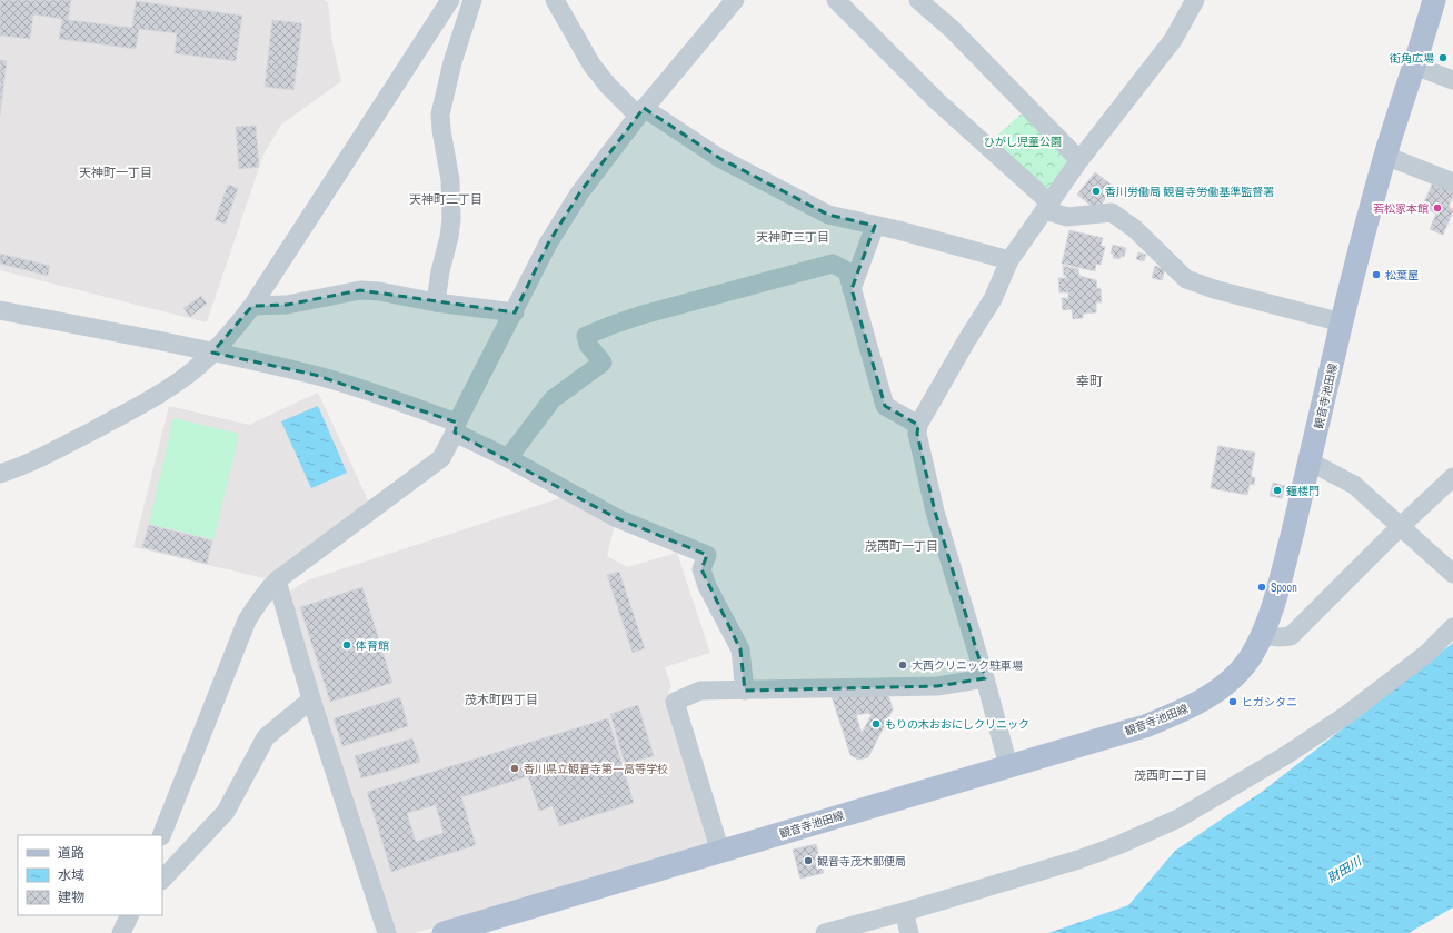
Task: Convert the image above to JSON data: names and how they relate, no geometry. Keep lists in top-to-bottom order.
{
  "streets": {
    "main road": ["観音寺池田線"]
  },
  "districts": [
    "天神町一丁目",
    "天神町二丁目",
    "天神町三丁目",
    "幸町",
    "茂西町一丁目",
    "茂木町四丁目",
    "茂西町二丁目"
  ],
  "water": ["財田川"],
  "parks": ["ひがし児童公園"],
  "places": [
    "街角広場",
    "香川労働局 観音寺労働基準監督署",
    "若松家本館",
    "松葉屋",
    "鐘楼門",
    "Spoon",
    "体育館",
    "大西クリニック駐車場",
    "ヒガシタニ",
    "もりの木おおにしクリニック",
    "香川県立観音寺第一高等学校",
    "観音寺茂木郵便局"
  ],
  "legend": ["道路", "水域", "建物"]
}
